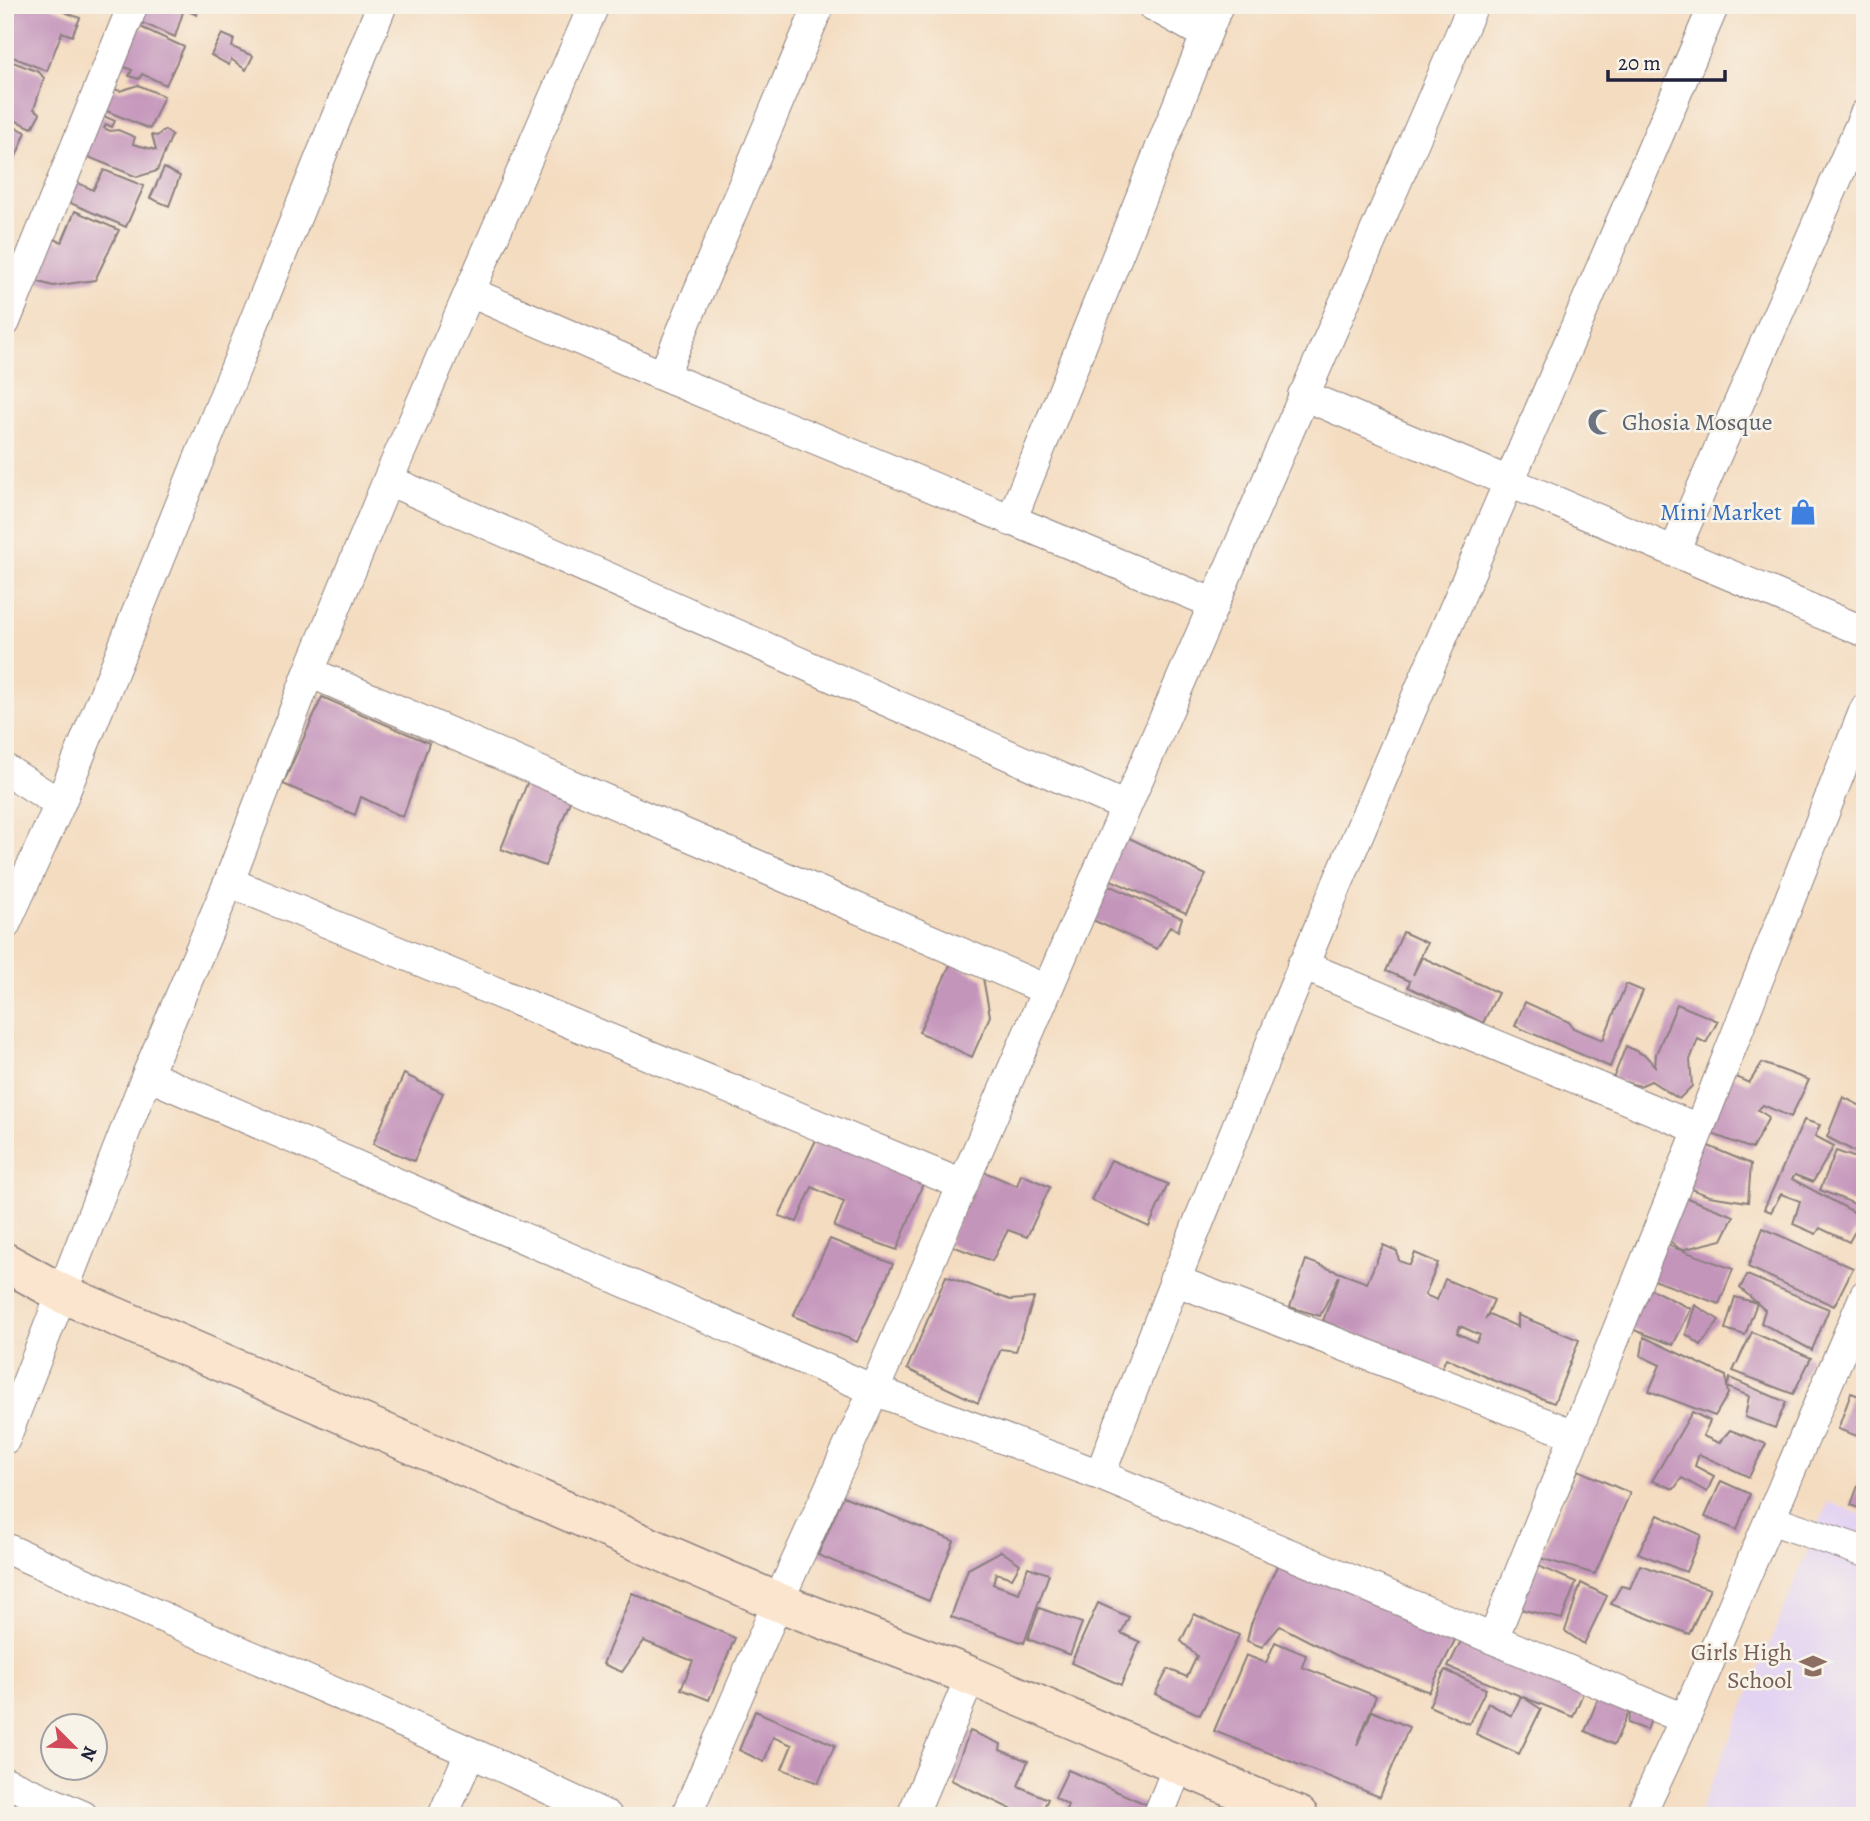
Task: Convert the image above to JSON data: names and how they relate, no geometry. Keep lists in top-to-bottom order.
{
  "places": {
    "mosque": ["Ghosia Mosque"],
    "shop": ["Mini Market"],
    "school or university": ["Girls High School"]
  },
  "scale_bar": "20 m",
  "north": "bottom right"
}
